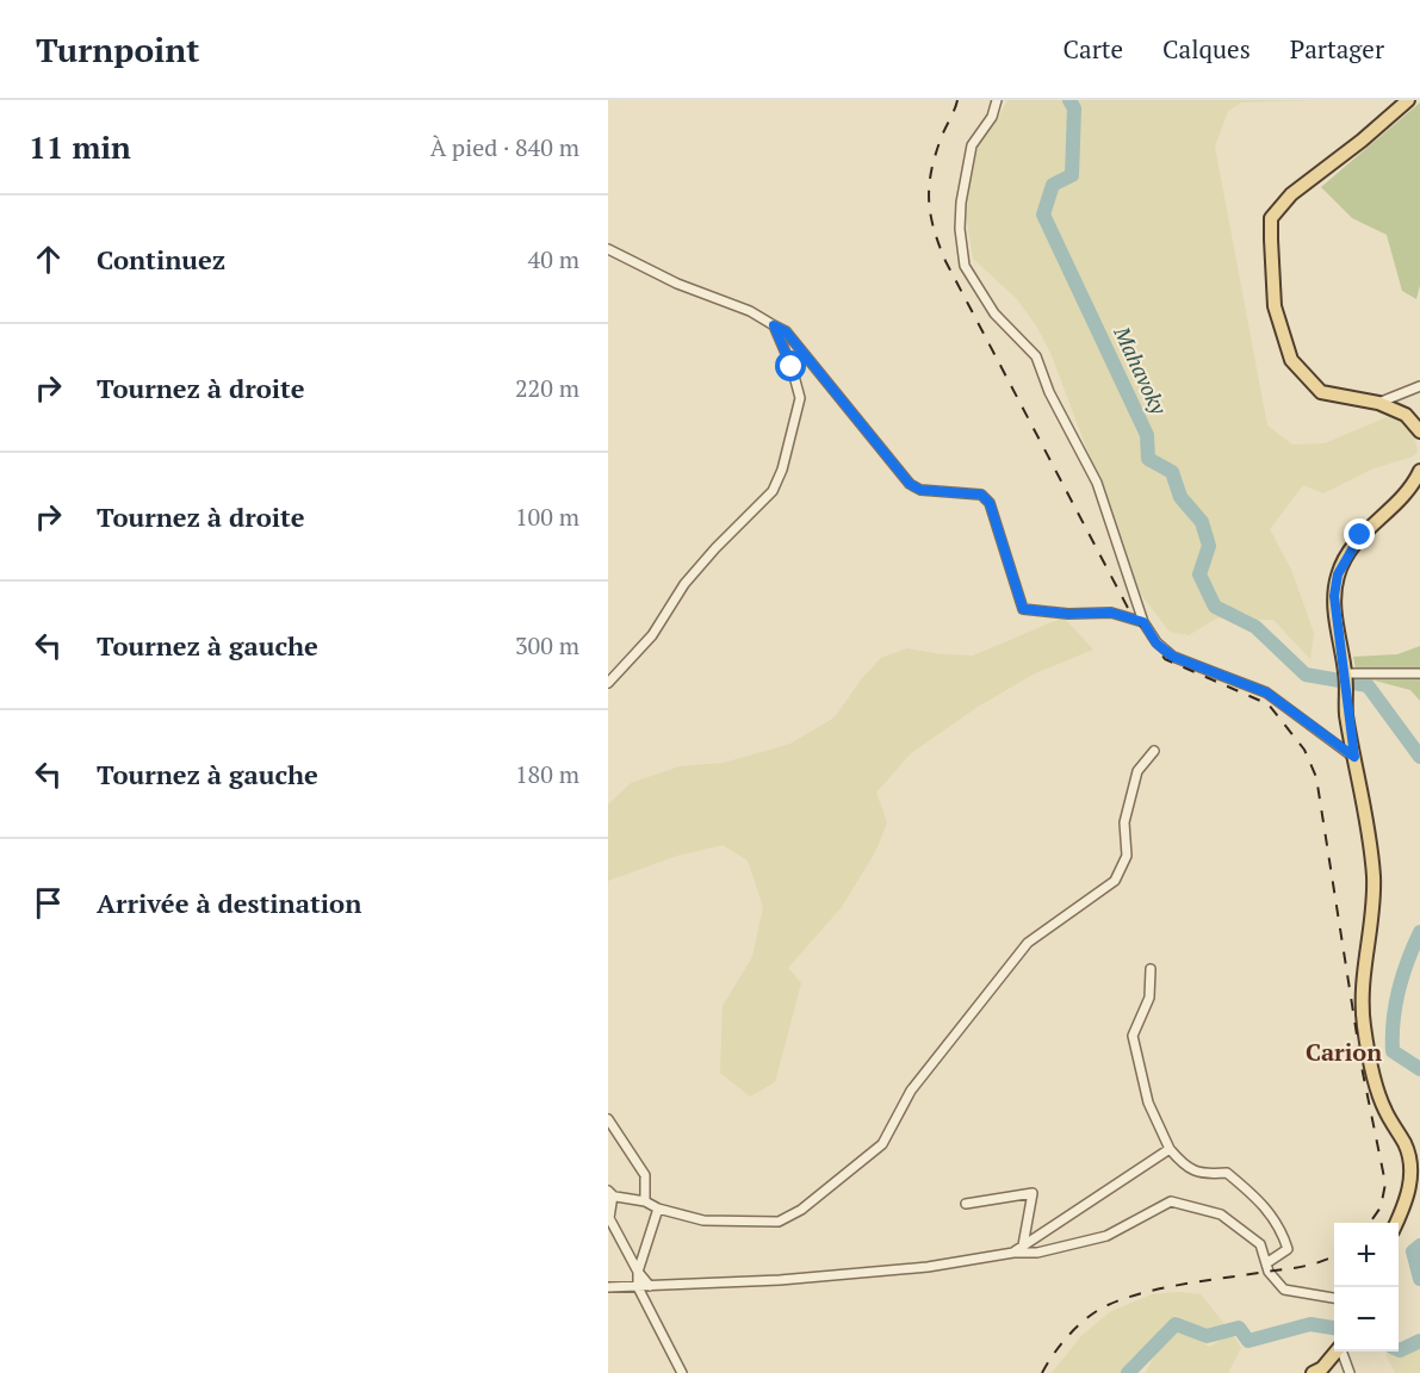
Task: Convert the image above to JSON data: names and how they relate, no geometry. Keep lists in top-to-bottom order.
{
  "districts": ["Carion"],
  "water": ["Mahavoky"],
  "page": {
    "header": "Turnpoint",
    "nav": ["Carte", "Calques", "Partager"],
    "heading": ["11 min", "À pied · 840 m"],
    "list": [
      ["Continuez", "40 m"],
      ["Tournez à droite", "220 m"],
      ["Tournez à droite", "100 m"],
      ["Tournez à gauche", "300 m"],
      ["Tournez à gauche", "180 m"],
      "Arrivée à destination"
    ],
    "map_buttons": ["+", "−"]
  }
}
